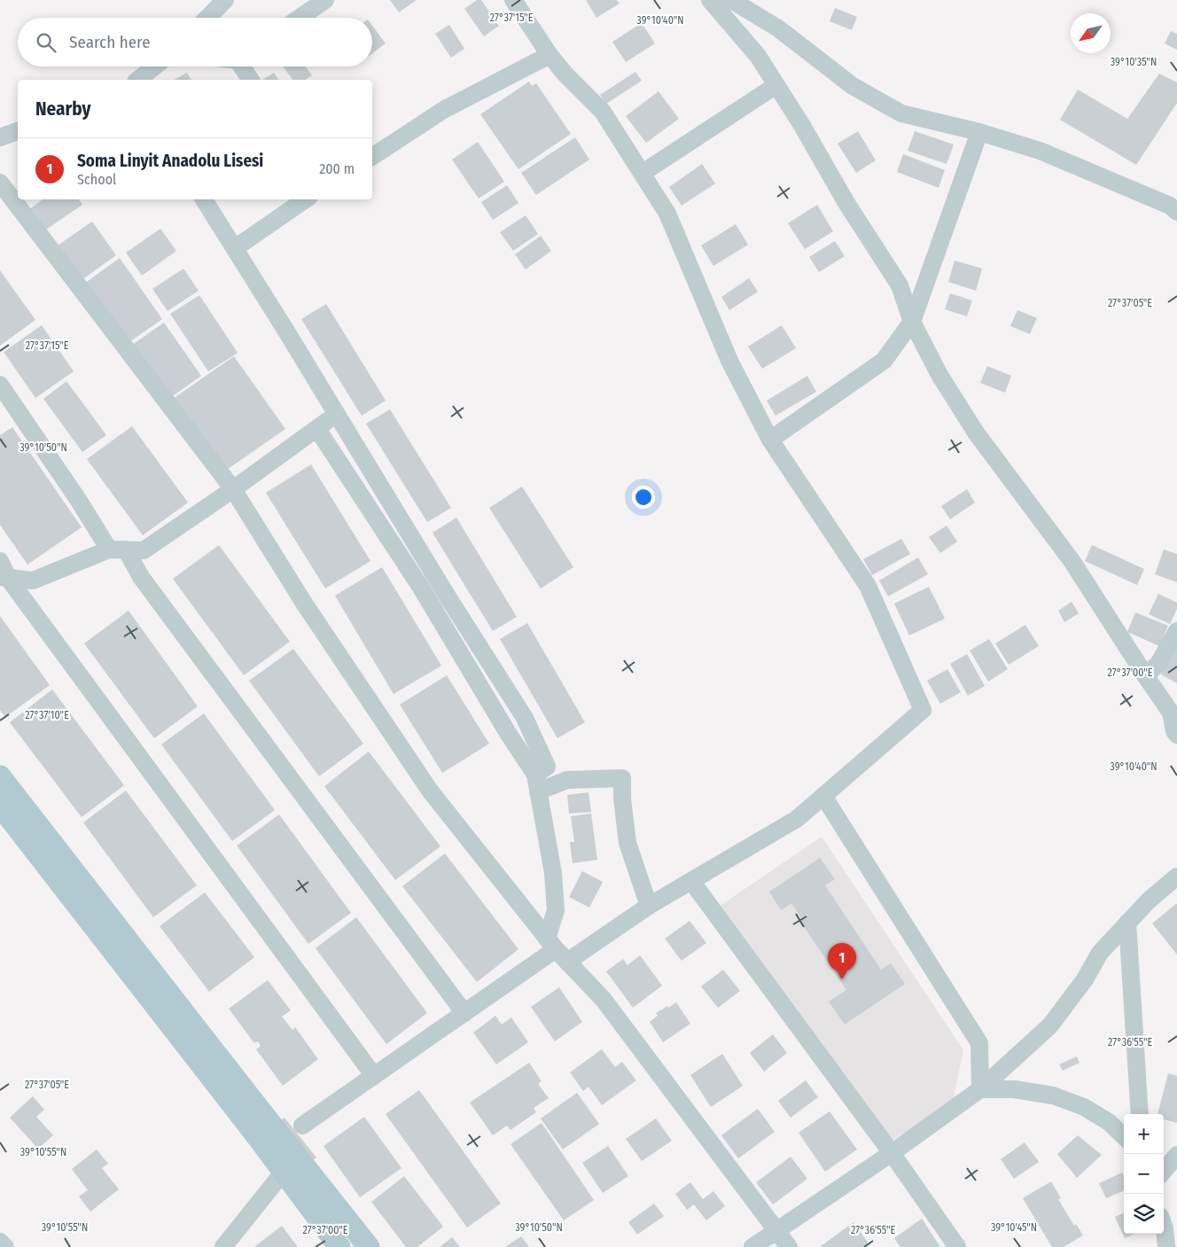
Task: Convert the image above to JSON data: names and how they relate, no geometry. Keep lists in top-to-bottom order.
{
  "north": "bottom left",
  "page": {
    "search": "Search here",
    "heading": "Nearby",
    "list": [
      {
        "mark": "1",
        "name": "Soma Linyit Anadolu Lisesi",
        "note": "School",
        "value": "200 m"
      }
    ],
    "pins": "1",
    "map_buttons": ["+", "−"]
  },
  "coordinates": [
    "27°37'15\"E",
    "39°10'40\"N",
    "39°10'35\"N",
    "27°37'05\"E",
    "39°10'50\"N",
    "27°37'00\"E",
    "27°37'10\"E",
    "27°36'55\"E",
    "39°10'55\"N",
    "39°10'45\"N"
  ]
}
